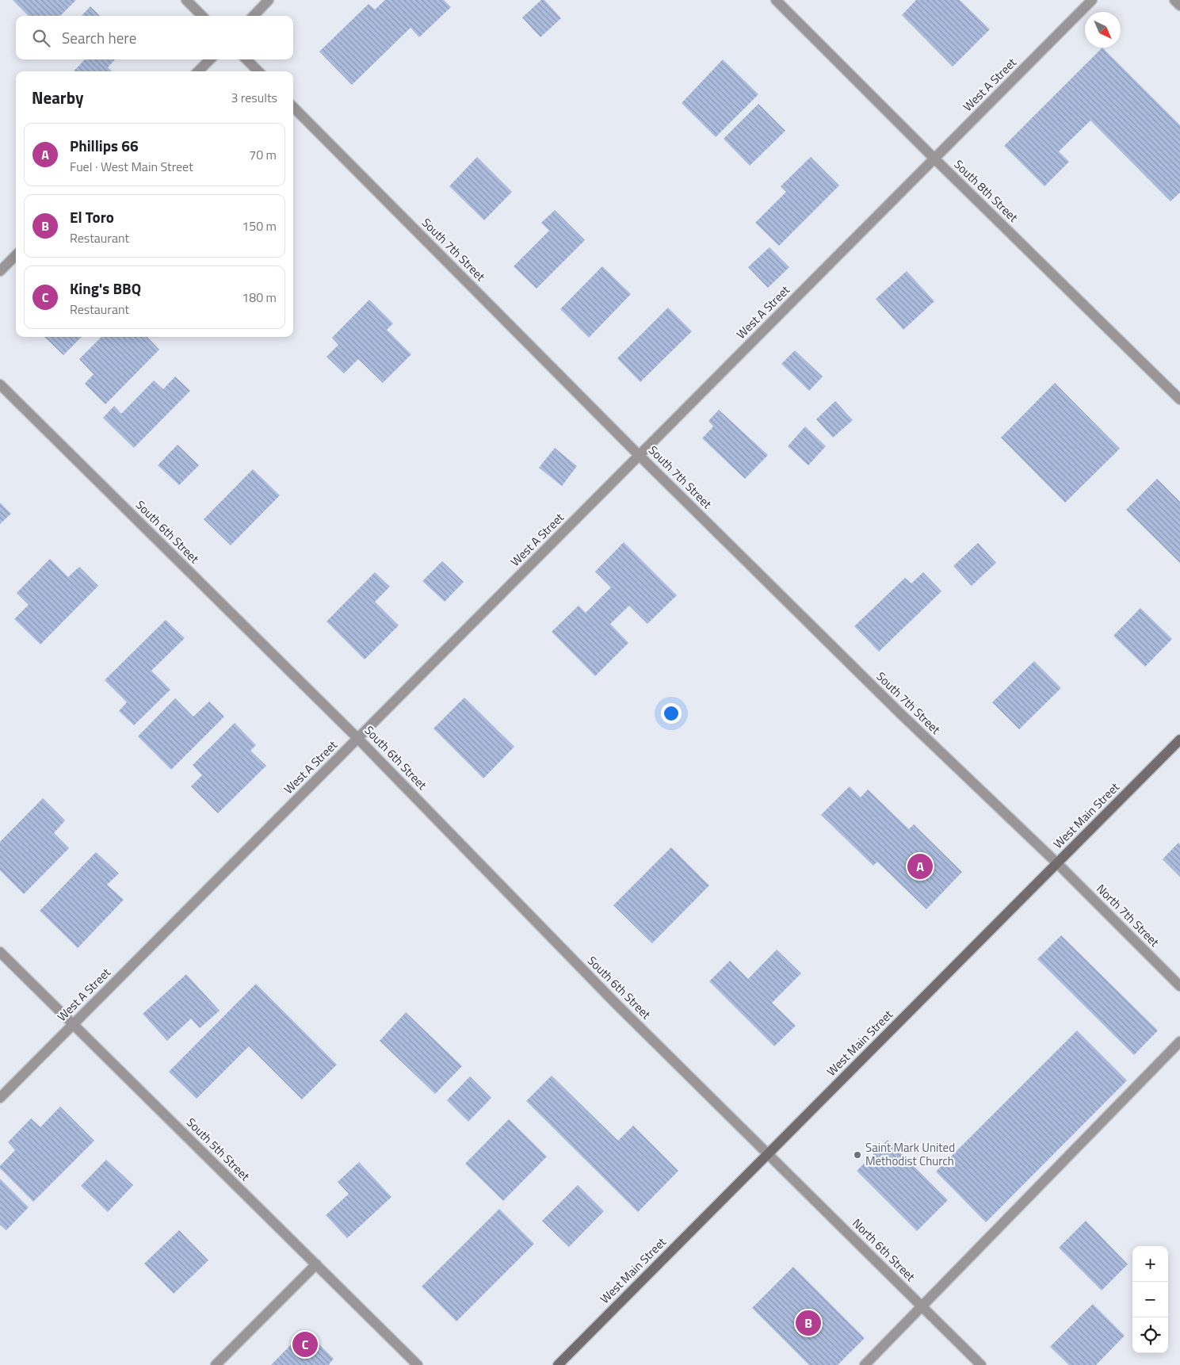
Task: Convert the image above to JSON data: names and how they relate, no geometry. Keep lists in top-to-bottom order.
{
  "streets": {
    "main road": ["West Main Street"],
    "street": [
      "West A Street",
      "South 8th Street",
      "South 7th Street",
      "South 6th Street",
      "North 7th Street",
      "South 5th Street",
      "North 6th Street"
    ]
  },
  "crossings": [
    ["West A Street", "South 8th Street"],
    ["West A Street", "South 7th Street"],
    ["West A Street", "South 6th Street"],
    ["West A Street", "South 5th Street"],
    ["South 7th Street", "West Main Street"],
    ["South 7th Street", "North 7th Street"],
    ["South 6th Street", "West Main Street"],
    ["South 6th Street", "North 6th Street"],
    ["West Main Street", "North 7th Street"],
    ["West Main Street", "North 6th Street"]
  ],
  "places": ["Saint Mark United Methodist Church"],
  "north": "bottom right",
  "page": {
    "search": "Search here",
    "heading": ["Nearby", "3 results"],
    "list": [
      {
        "mark": "A",
        "name": "Phillips 66",
        "note": "Fuel · West Main Street",
        "value": "70 m"
      },
      {
        "mark": "B",
        "name": "El Toro",
        "note": "Restaurant",
        "value": "150 m"
      },
      {
        "mark": "C",
        "name": "King's BBQ",
        "note": "Restaurant",
        "value": "180 m"
      }
    ],
    "pins": ["A", "B", "C"],
    "map_buttons": ["+", "−"]
  }
}
